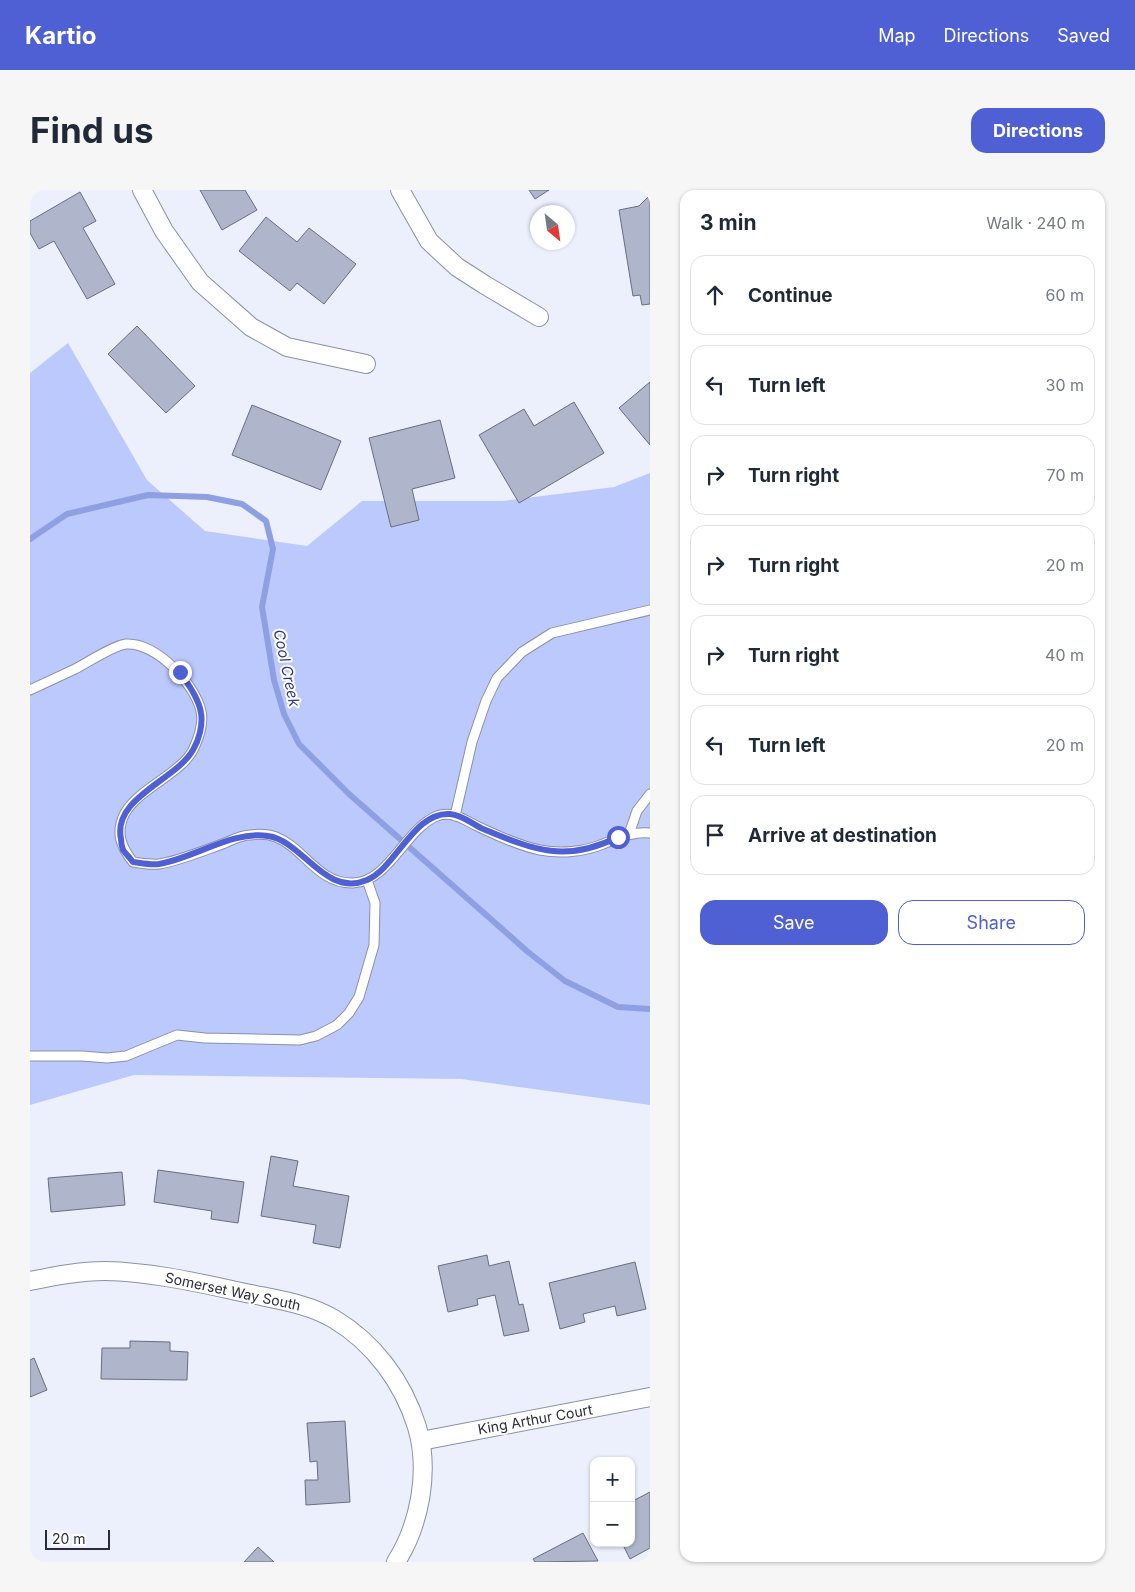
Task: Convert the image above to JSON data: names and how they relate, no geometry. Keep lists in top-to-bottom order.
{
  "streets": {
    "street": ["Somerset Way South", "King Arthur Court"]
  },
  "crossings": [
    ["Somerset Way South", "King Arthur Court"]
  ],
  "water": ["Cool Creek"],
  "scale_bar": "20 m",
  "north": "bottom right",
  "page": {
    "header": "Kartio",
    "nav": ["Map", "Directions", "Saved"],
    "buttons": [
      "Directions",
      ["Save", "Share"]
    ],
    "title": "Find us",
    "heading": ["3 min", "Walk · 240 m"],
    "list": [
      ["Continue", "60 m"],
      ["Turn left", "30 m"],
      ["Turn right", "70 m"],
      ["Turn right", "20 m"],
      ["Turn right", "40 m"],
      ["Turn left", "20 m"],
      "Arrive at destination"
    ],
    "map_buttons": ["+", "−"],
    "scale": "20 m"
  }
}
